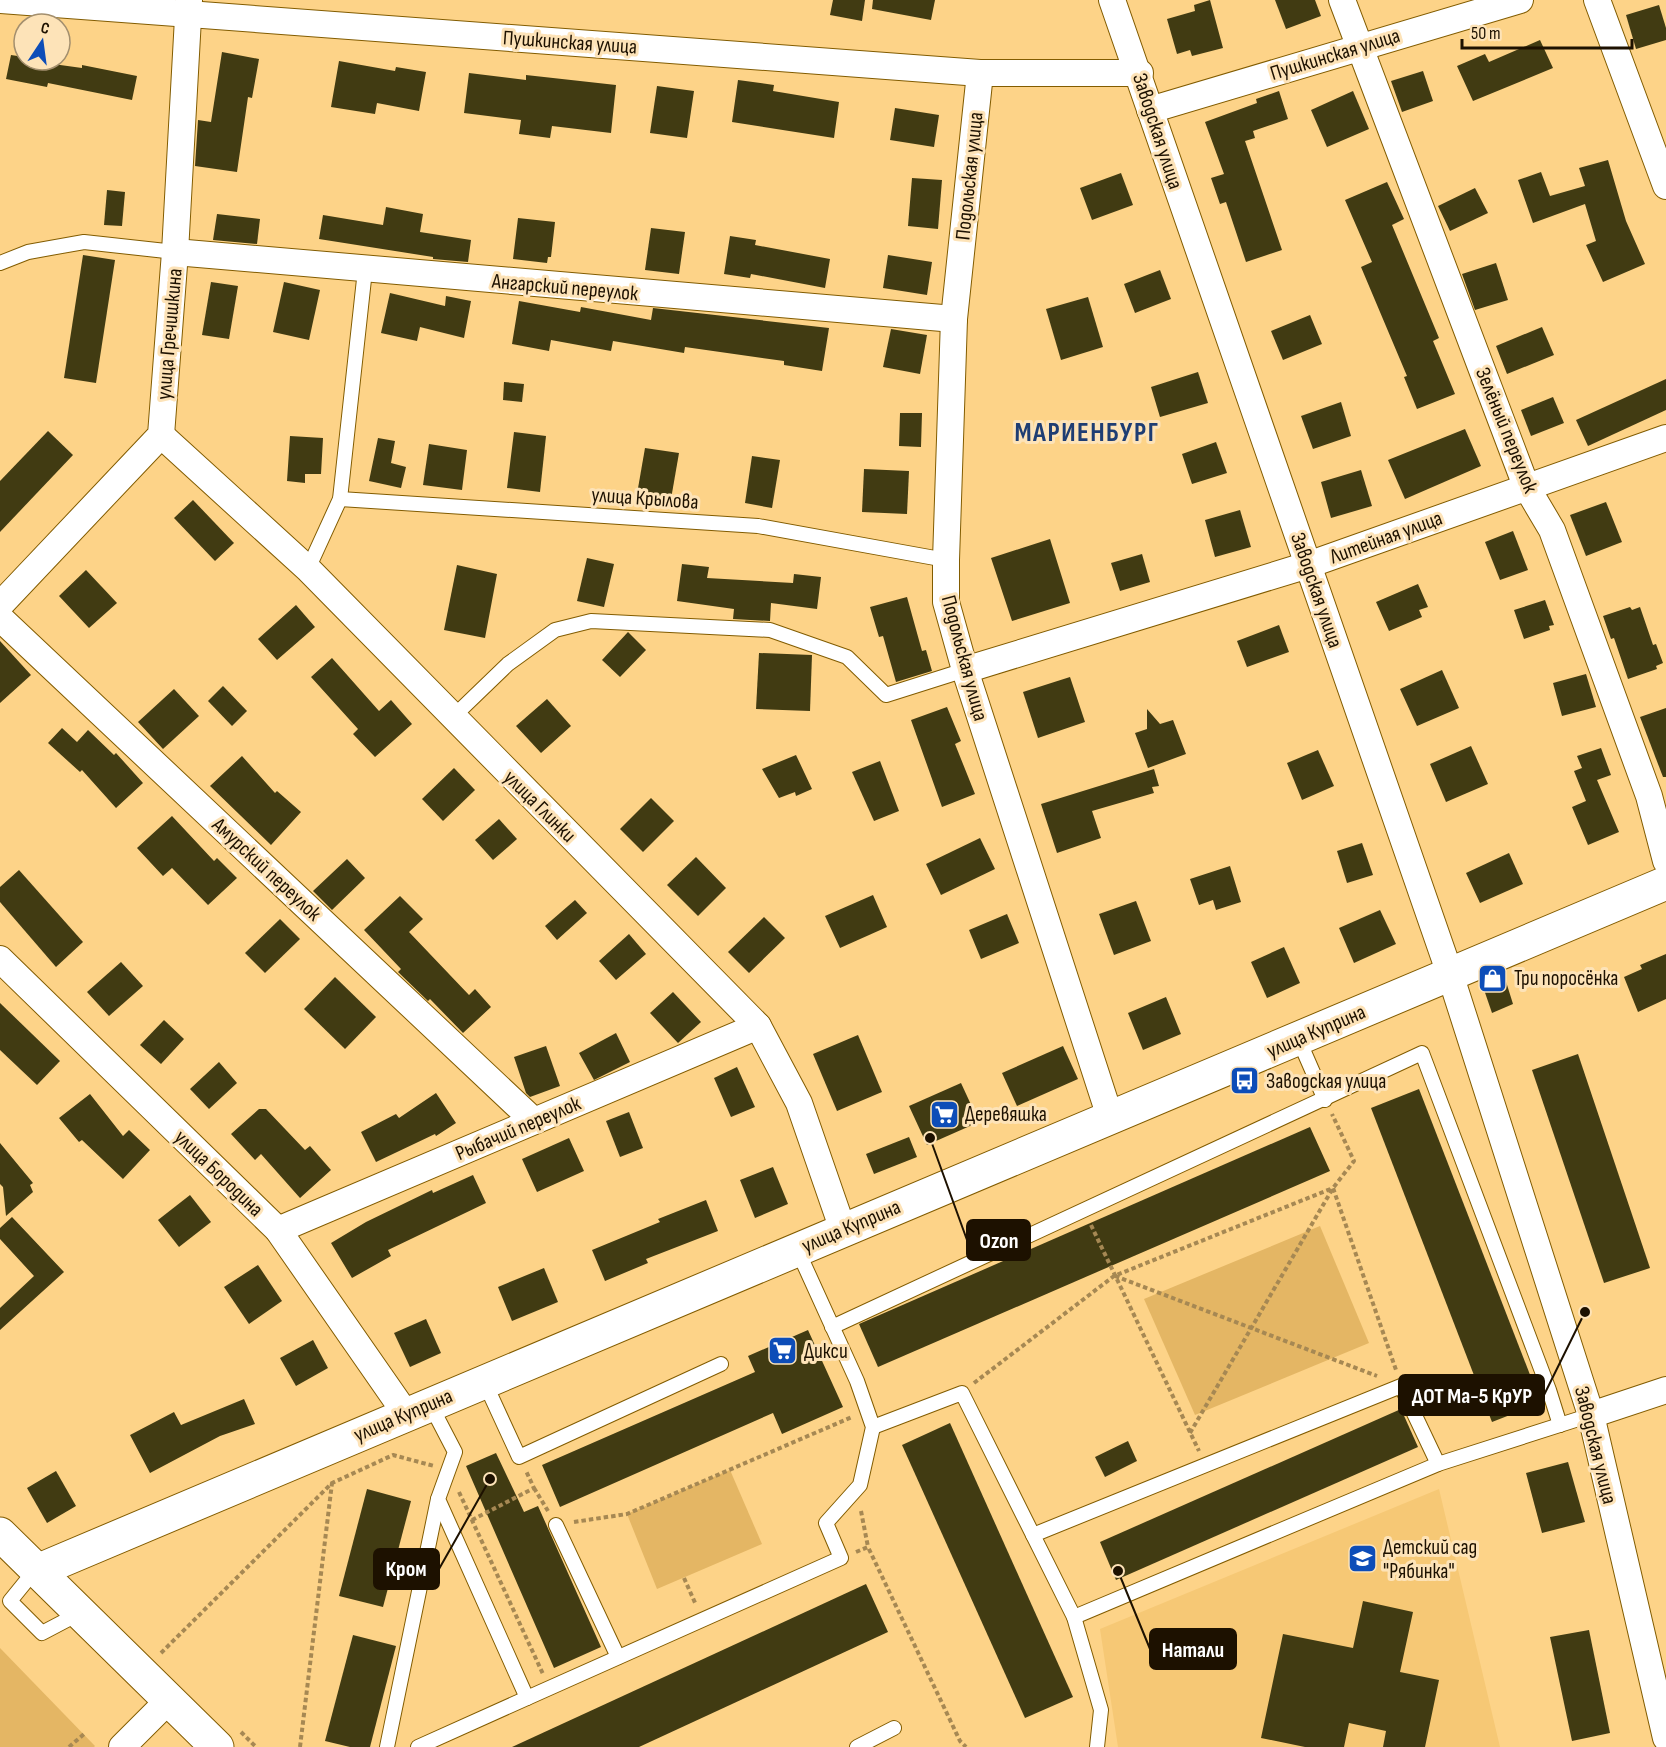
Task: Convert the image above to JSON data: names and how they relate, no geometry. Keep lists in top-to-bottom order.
{
  "streets": {
    "street": [
      "Пушкинская улица",
      "Заводская улица",
      "Подольская улица",
      "Ангарский переулок",
      "улица Гречишкина",
      "Зелёный переулок",
      "Литейная улица",
      "улица Глинки",
      "Амурский переулок",
      "улица Куприна",
      "Рыбачий переулок",
      "улица Бородина"
    ],
    "lane": ["улица Крылова"]
  },
  "crossings": [
    ["Пушкинская улица", "Заводская улица"],
    ["Пушкинская улица", "Подольская улица"],
    ["Пушкинская улица", "улица Гречишкина"],
    ["Пушкинская улица", "Зелёный переулок"],
    ["Заводская улица", "Литейная улица"],
    ["Заводская улица", "улица Куприна"],
    ["Подольская улица", "Ангарский переулок"],
    ["Подольская улица", "улица Крылова"],
    ["Подольская улица", "Литейная улица"],
    ["Подольская улица", "улица Куприна"],
    ["Ангарский переулок", "улица Гречишкина"],
    ["улица Гречишкина", "улица Глинки"],
    ["Зелёный переулок", "Литейная улица"],
    ["улица Глинки", "улица Куприна"],
    ["улица Глинки", "Рыбачий переулок"],
    ["Амурский переулок", "Рыбачий переулок"],
    ["улица Куприна", "улица Бородина"],
    ["Рыбачий переулок", "улица Бородина"]
  ],
  "districts": ["МАРИЕНБУРГ"],
  "places": {
    "shop": ["Три поросёнка"],
    "bus stop": ["Заводская улица"],
    "supermarket": ["Деревяшка", "Дикси"],
    "other": [
      "Ozon",
      "ДОТ Ма-5 КрУР",
      "Кром",
      "Натали"
    ],
    "school or university": ["Детский сад \"Рябинка\""]
  },
  "scale_bar": "50 m",
  "north": "top"
}
